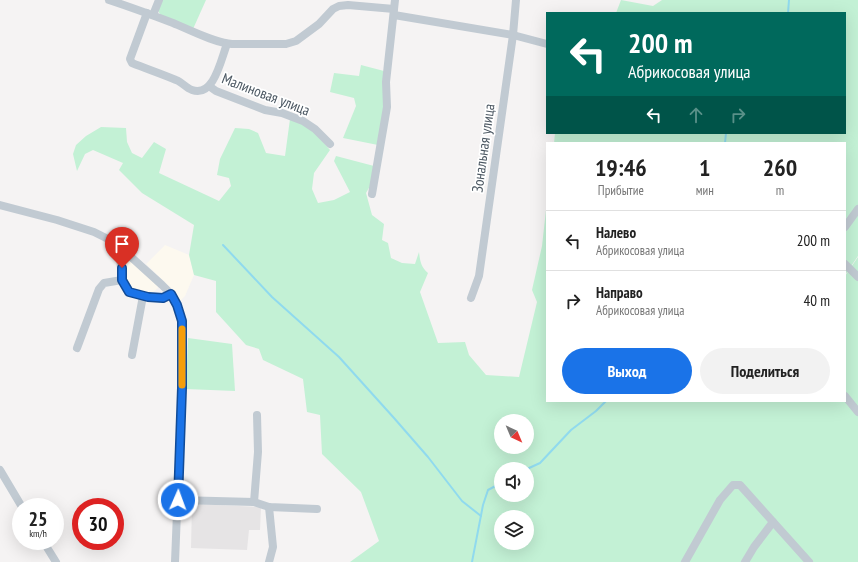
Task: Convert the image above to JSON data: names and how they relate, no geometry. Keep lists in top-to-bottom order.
{
  "streets": {
    "street": ["Малиновая улица", "Зональная улица"]
  },
  "north": "bottom right",
  "page": {
    "turn": ["200 m", "Абрикосовая улица"],
    "eta": [
      "19:46",
      "Прибытие",
      "1",
      "мин",
      "260",
      "m"
    ],
    "list": [
      {
        "name": "Налево",
        "note": "Абрикосовая улица",
        "value": "200 m"
      },
      {
        "name": "Направо",
        "note": "Абрикосовая улица",
        "value": "40 m"
      }
    ],
    "buttons": ["Выход", "Поделиться"],
    "speed": "25 km/h",
    "limit": "30"
  }
}
